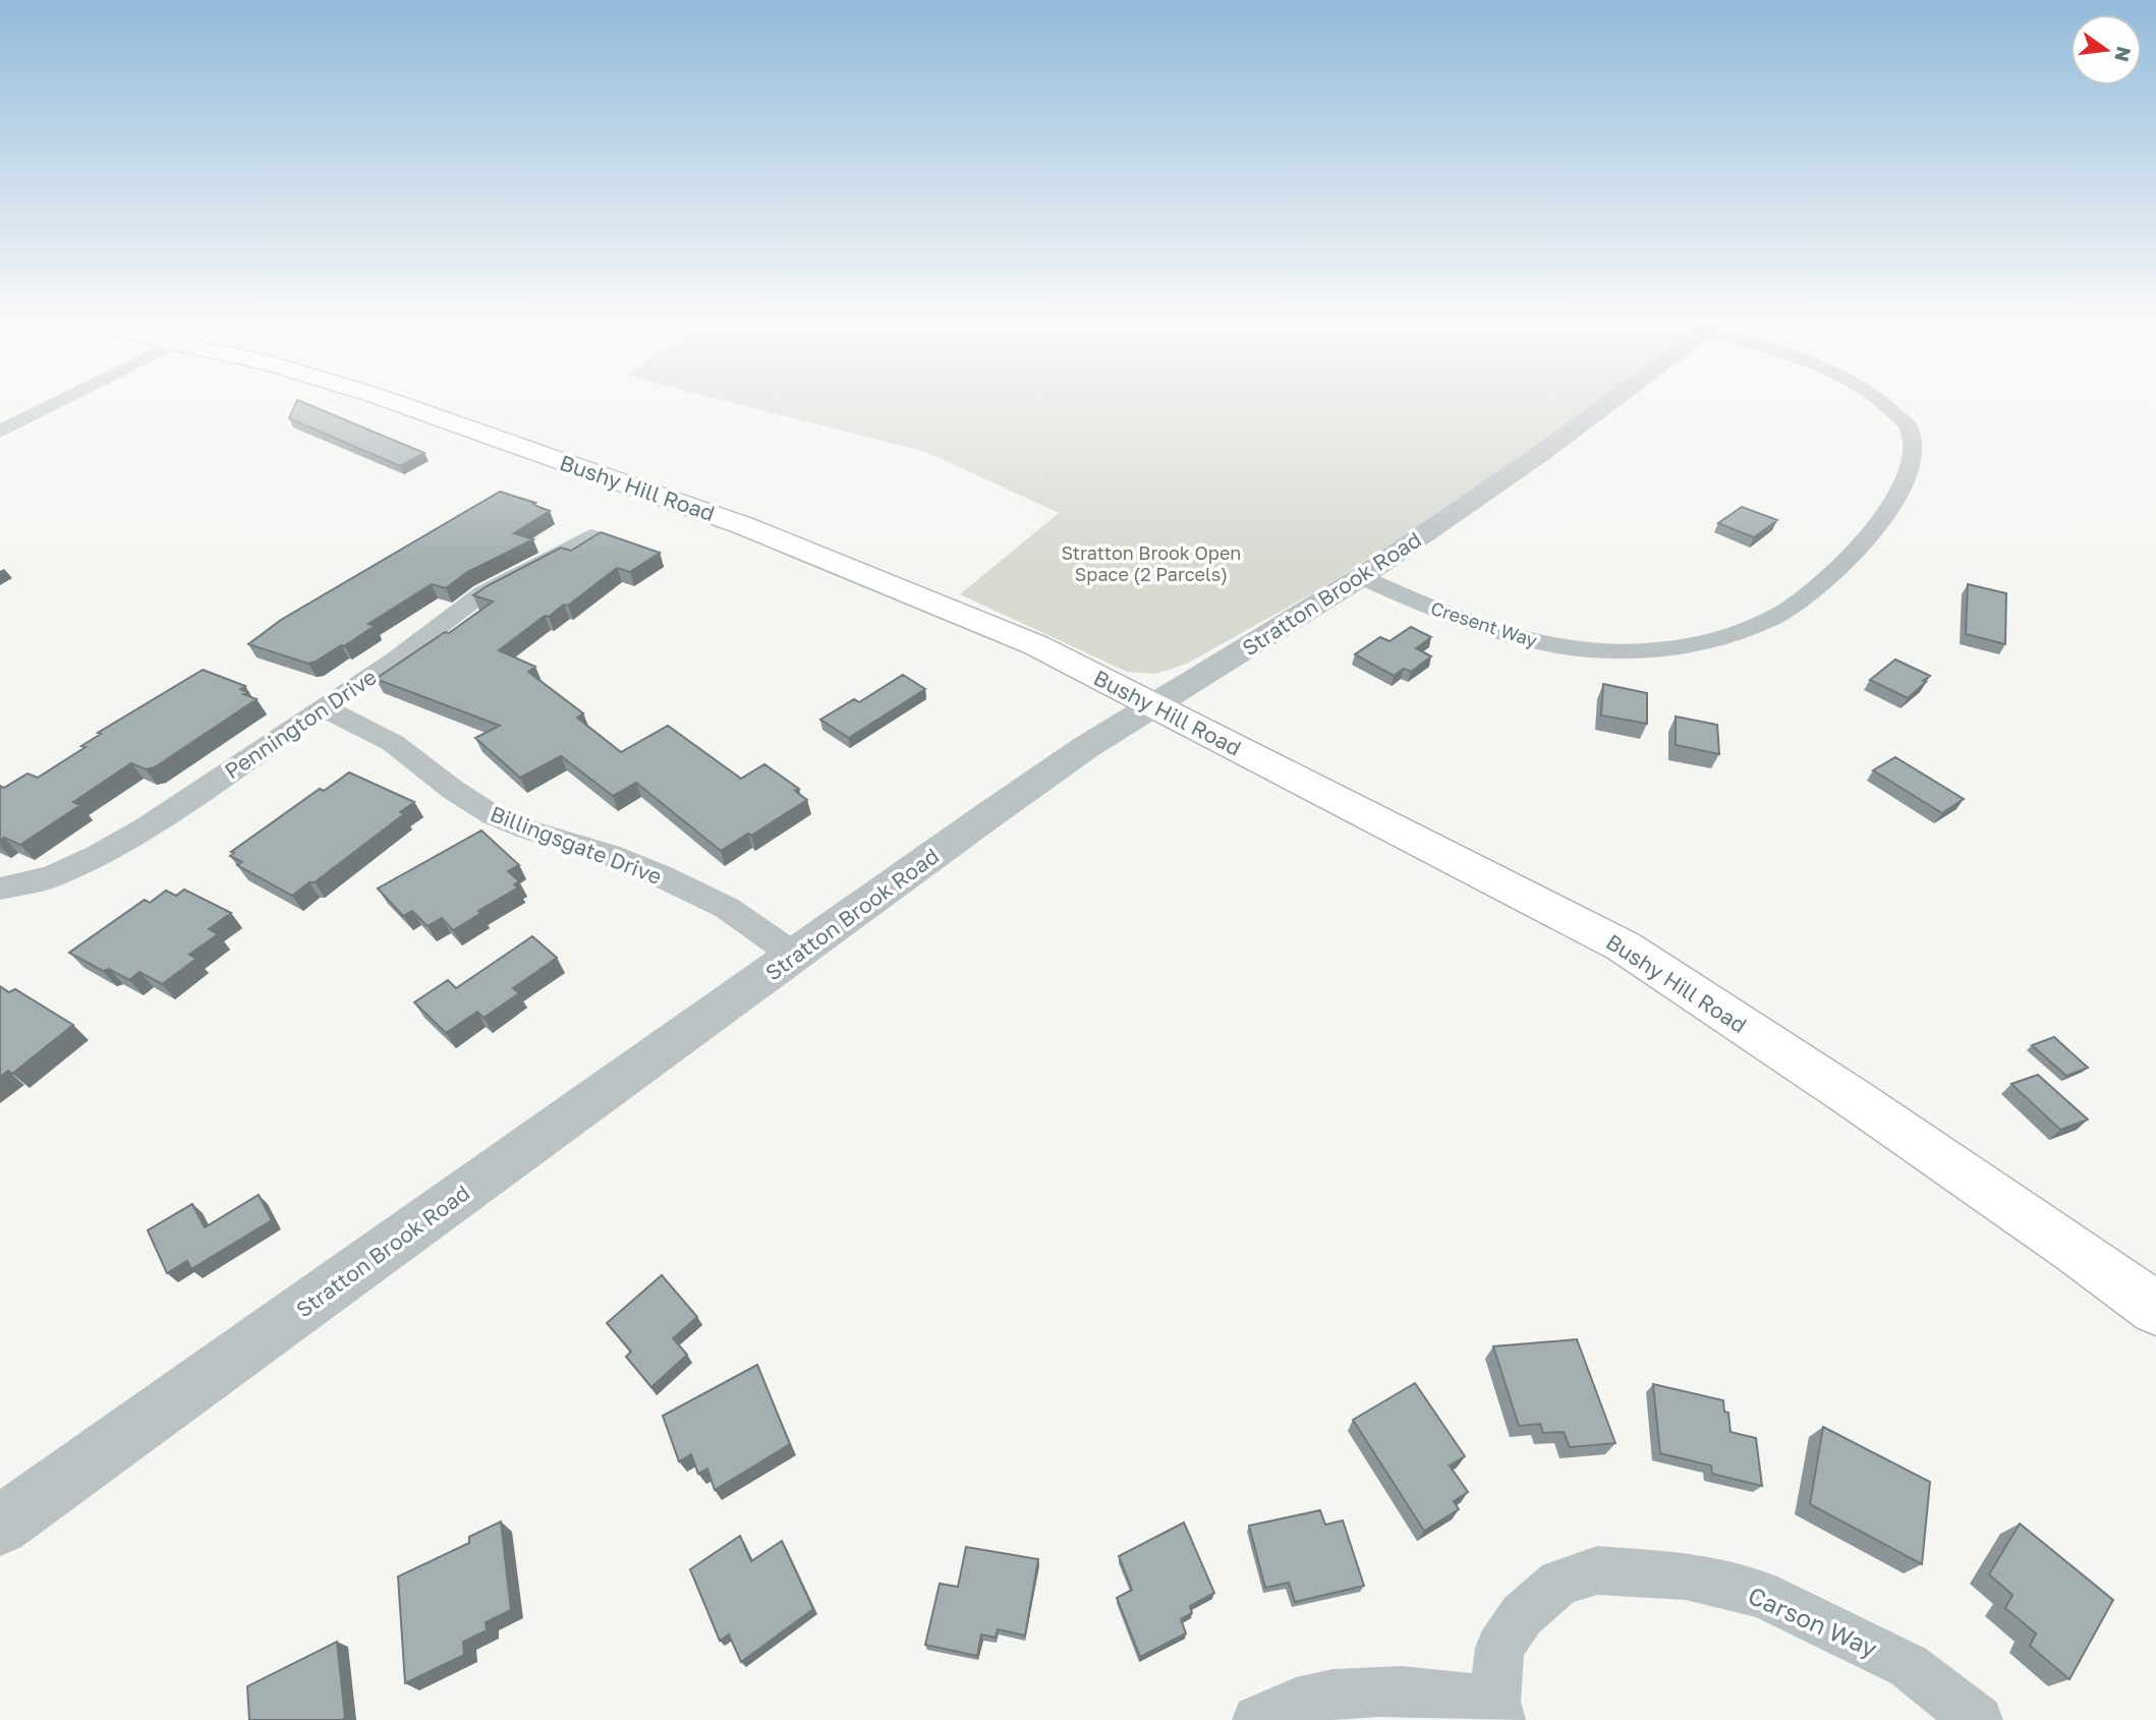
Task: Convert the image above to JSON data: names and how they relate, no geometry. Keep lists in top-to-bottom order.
{
  "streets": {
    "main road": ["Bushy Hill Road"],
    "street": [
      "Stratton Brook Road",
      "Cresent Way",
      "Pennington Drive",
      "Billingsgate Drive",
      "Carson Way"
    ]
  },
  "crossings": [
    ["Bushy Hill Road", "Stratton Brook Road"],
    ["Stratton Brook Road", "Cresent Way"],
    ["Stratton Brook Road", "Billingsgate Drive"],
    ["Pennington Drive", "Billingsgate Drive"]
  ],
  "parks": ["Stratton Brook Open Space (2 Parcels)"],
  "north": "right"
}
